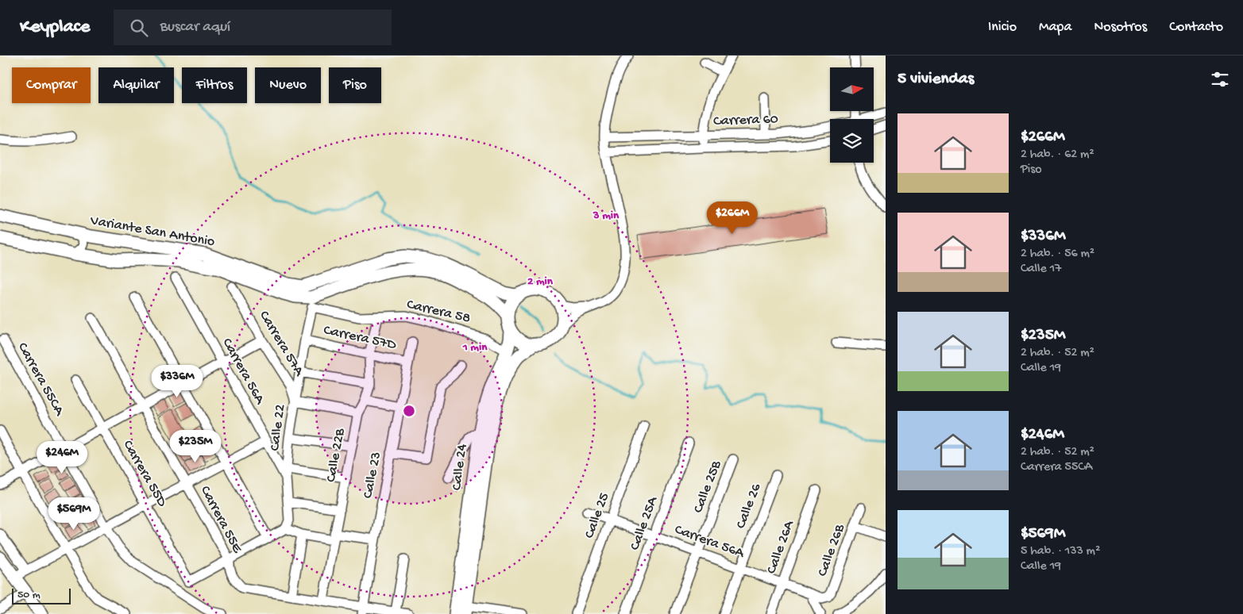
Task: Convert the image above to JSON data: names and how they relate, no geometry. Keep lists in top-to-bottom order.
{
  "streets": {
    "main road": ["Variante San Antonio", "Calle 24"],
    "street": [
      "Carrera 60",
      "Carrera 58",
      "Carrera 57D",
      "Carrera 57A",
      "Carrera 56A",
      "Carrera 55CA",
      "Calle 22",
      "Calle 22B",
      "Carrera 55D",
      "Calle 23",
      "Calle 25B",
      "Calle 26",
      "Calle 25",
      "Carrera 55E",
      "Calle 25A",
      "Calle 26A",
      "Calle 26B"
    ]
  },
  "crossings": [
    ["Variante San Antonio", "Calle 24"],
    ["Carrera 58", "Calle 22"],
    ["Carrera 58", "Calle 22B"],
    ["Carrera 58", "Calle 24"],
    ["Carrera 57D", "Calle 22"],
    ["Carrera 57D", "Calle 22B"],
    ["Carrera 57D", "Calle 23"],
    ["Carrera 57A", "Calle 22"],
    ["Carrera 56A", "Calle 22"],
    ["Carrera 56A", "Calle 25B"],
    ["Carrera 56A", "Calle 26"],
    ["Carrera 56A", "Calle 25"],
    ["Carrera 56A", "Calle 25A"],
    ["Carrera 56A", "Calle 26A"],
    ["Carrera 56A", "Calle 26B"],
    ["Calle 22B", "Carrera 55E"],
    ["Carrera 55D", "Carrera 55E"],
    ["Calle 23", "Carrera 55E"]
  ],
  "scale_bar": "50 m",
  "north": "right",
  "page": {
    "header": "Keyplace",
    "search": "Buscar aquí",
    "nav": [
      "Inicio",
      "Mapa",
      "Nosotros",
      "Contacto"
    ],
    "heading": "5 viviendas",
    "chip": [
      "Comprar",
      "Alquilar",
      "Filtros",
      "Nuevo",
      "Piso"
    ],
    "list": [
      {
        "name": "$266M",
        "note": "2 hab. · 62 m² · Piso"
      },
      {
        "name": "$336M",
        "note": "2 hab. · 56 m² · Calle 17"
      },
      {
        "name": "$235M",
        "note": "2 hab. · 52 m² · Calle 19"
      },
      {
        "name": "$246M",
        "note": "2 hab. · 52 m² · Carrera 55CA"
      },
      {
        "name": "$569M",
        "note": "5 hab. · 133 m² · Calle 19"
      }
    ],
    "price": [
      "$266M",
      "$336M",
      "$235M",
      "$246M",
      "$569M"
    ],
    "scale": "50 m"
  },
  "rings": ["3 min", "2 min", "1 min"]
}
